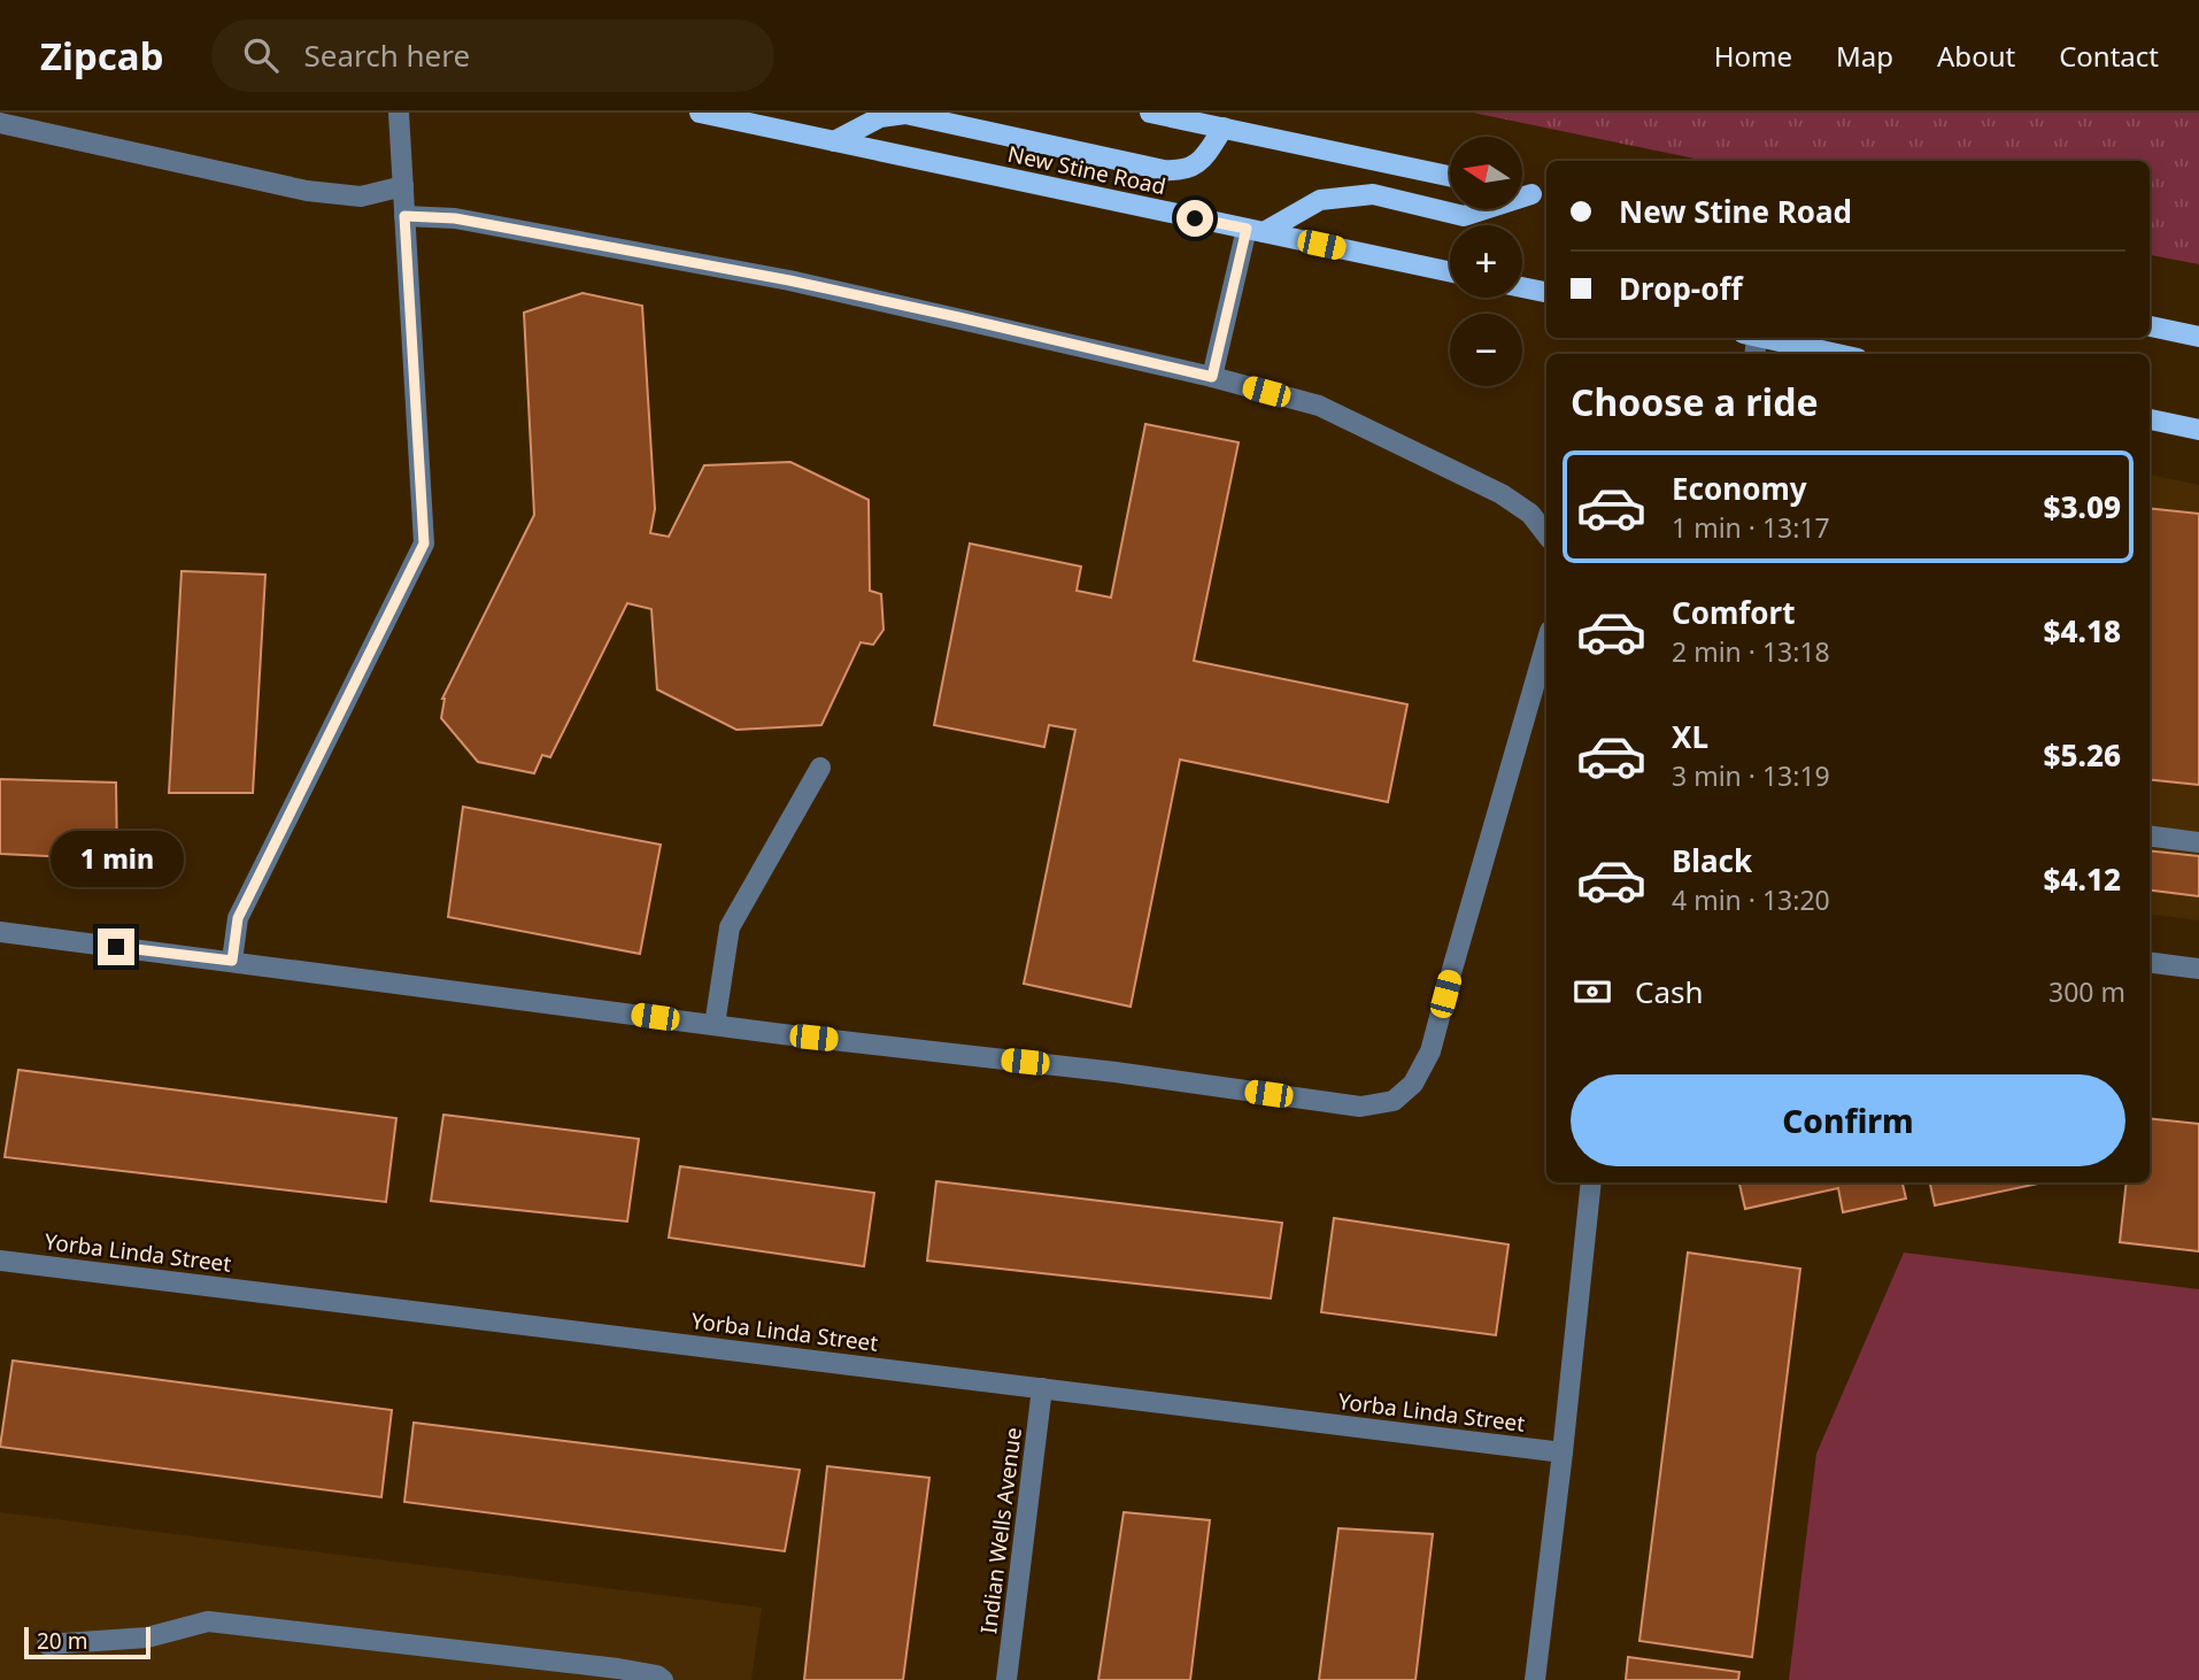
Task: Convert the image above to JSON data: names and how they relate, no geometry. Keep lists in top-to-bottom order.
{
  "streets": {
    "main road": ["New Stine Road"],
    "street": ["Yorba Linda Street", "Indian Wells Avenue"]
  },
  "crossings": [
    ["Yorba Linda Street", "Indian Wells Avenue"]
  ],
  "scale_bar": "20 m",
  "north": "left",
  "page": {
    "header": "Zipcab",
    "search": "Search here",
    "nav": [
      "Home",
      "Map",
      "About",
      "Contact"
    ],
    "map_buttons": ["+", "−"],
    "banner": ["New Stine Road", "Drop-off"],
    "heading": "Choose a ride",
    "list": [
      {
        "name": "Economy",
        "note": "1 min · 13:17",
        "value": "$3.09"
      },
      {
        "name": "Comfort",
        "note": "2 min · 13:18",
        "value": "$4.18"
      },
      {
        "name": "XL",
        "note": "3 min · 13:19",
        "value": "$5.26"
      },
      {
        "name": "Black",
        "note": "4 min · 13:20",
        "value": "$4.12"
      }
    ],
    "bubble": "1 min",
    "pay": ["Cash", "300 m"],
    "buttons": "Confirm",
    "scale": "20 m"
  }
}
